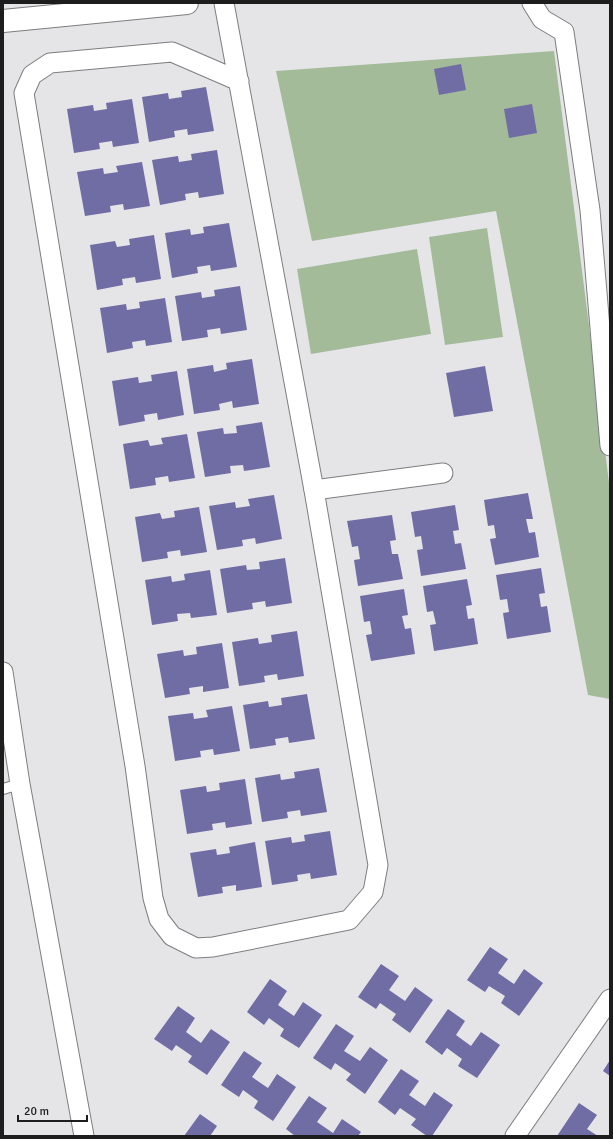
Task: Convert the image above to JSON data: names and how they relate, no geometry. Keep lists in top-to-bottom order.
{
  "scale_bar": "20 m"
}
